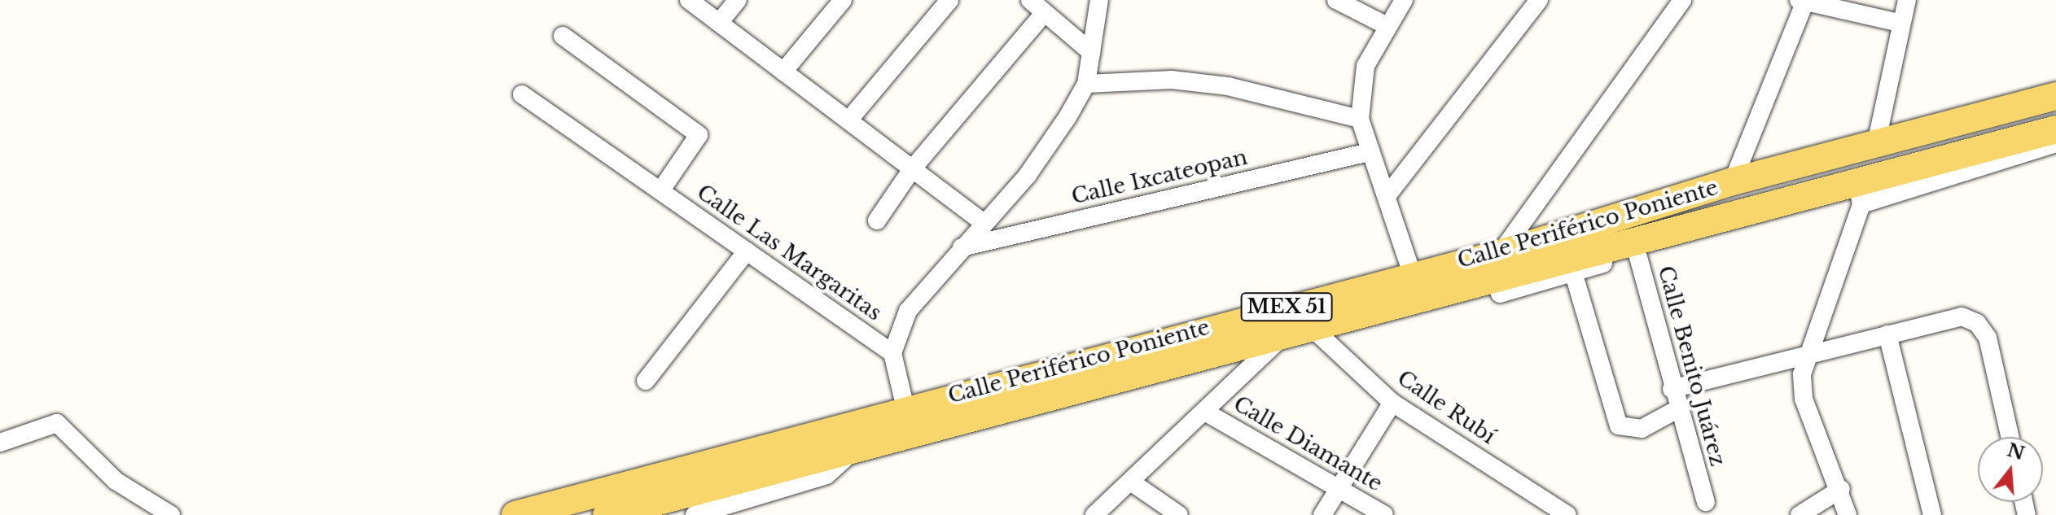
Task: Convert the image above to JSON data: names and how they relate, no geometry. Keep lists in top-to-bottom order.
{
  "streets": {
    "main road": ["Calle Periférico Poniente", "MEX 51"],
    "street": [
      "Calle Ixcateopan",
      "Calle Las Margaritas",
      "Calle Benito Juárez",
      "Calle Rubí",
      "Calle Diamante"
    ]
  },
  "crossings": [
    ["Calle Periférico Poniente", "Calle Benito Juárez"],
    ["Calle Periférico Poniente", "Calle Rubí"]
  ],
  "north": "top"
}
